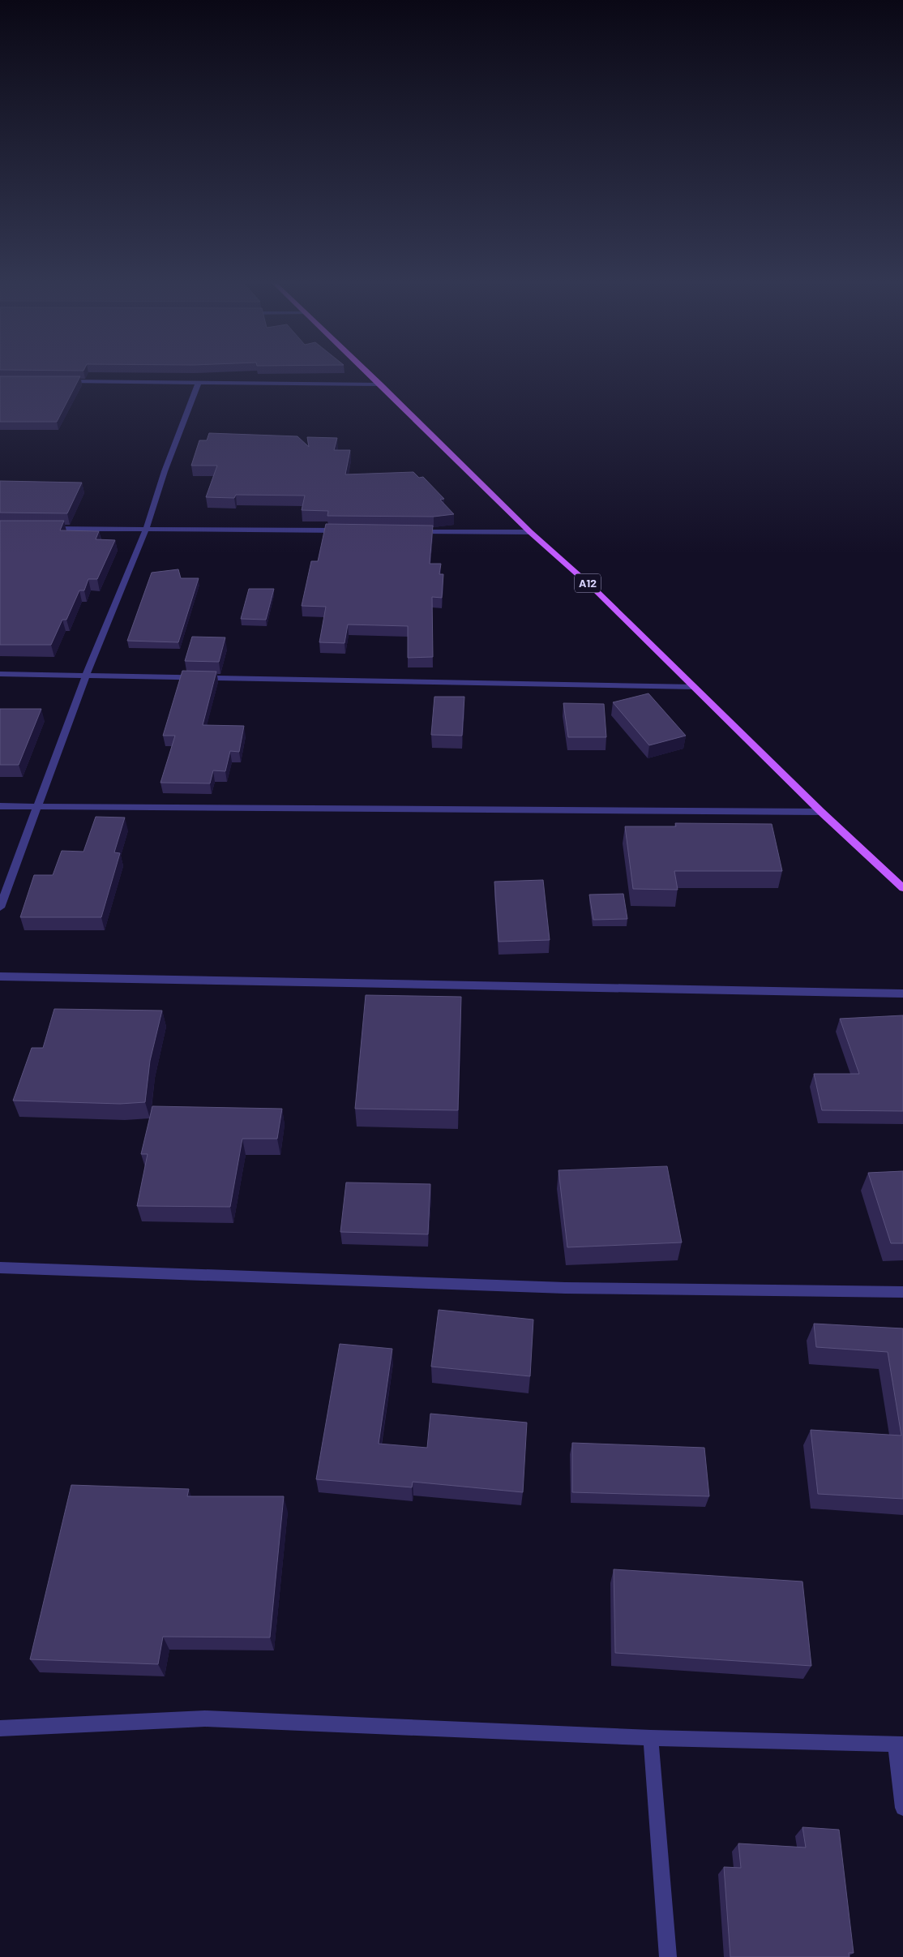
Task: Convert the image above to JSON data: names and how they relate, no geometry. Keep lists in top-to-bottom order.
{
  "streets": {
    "main road": ["A12"]
  }
}
